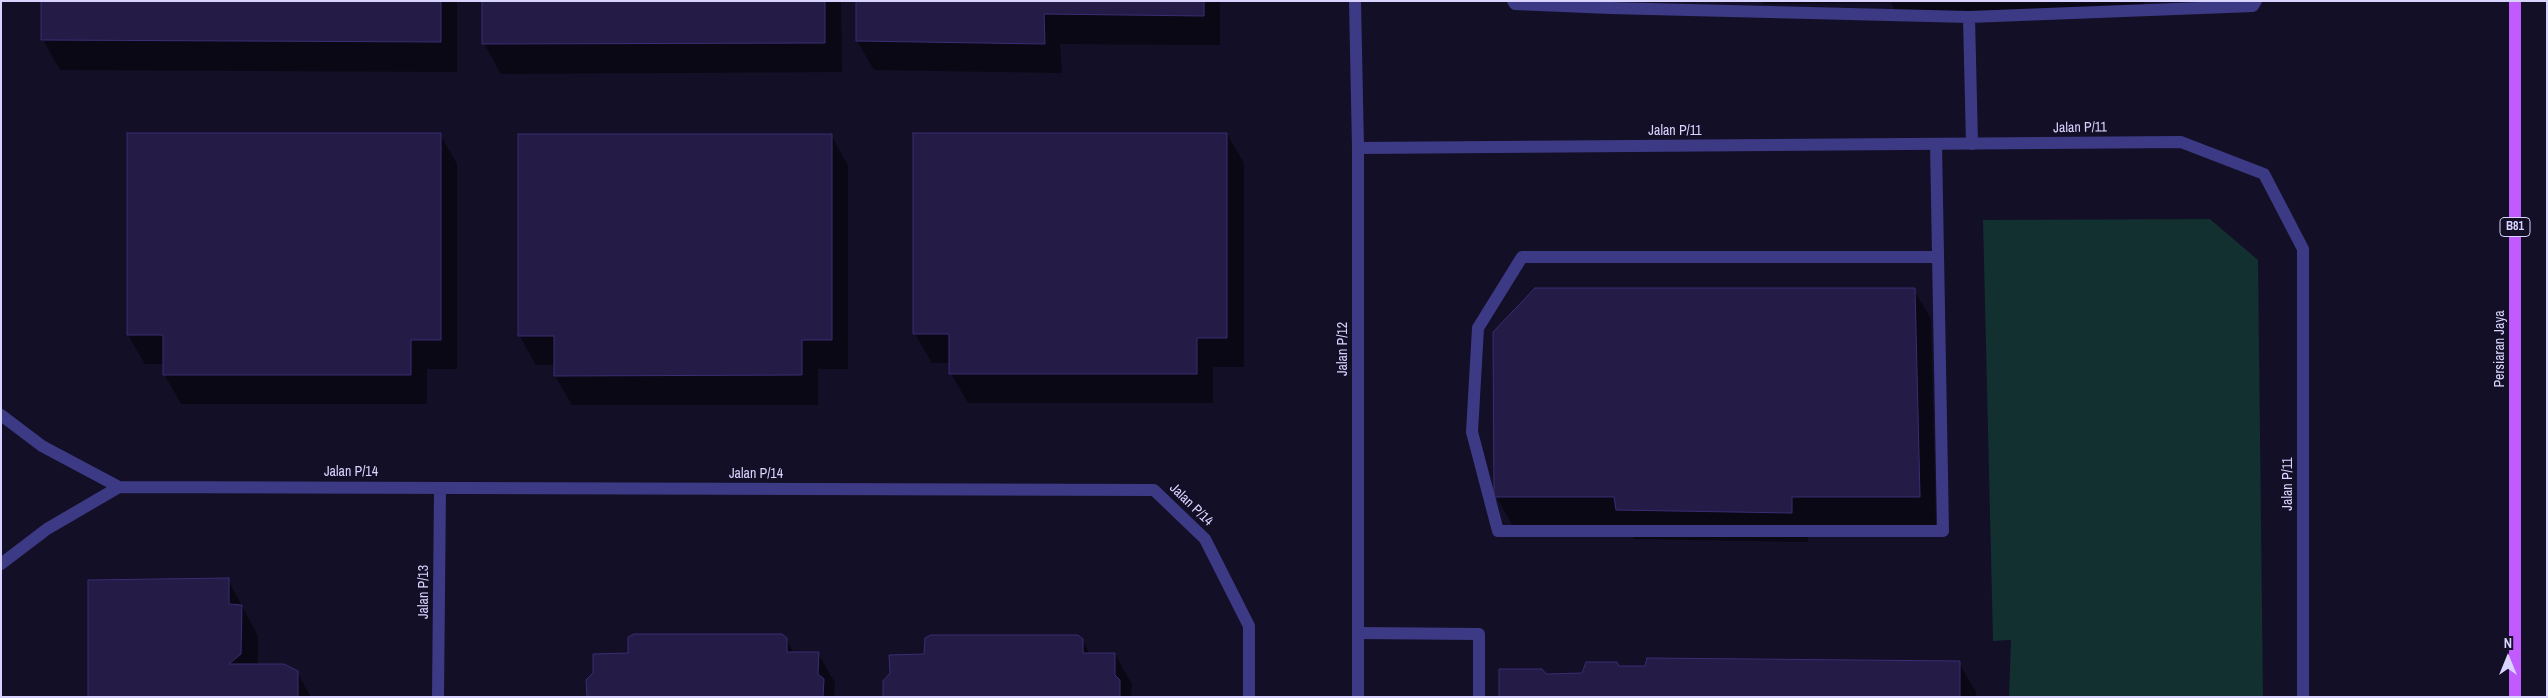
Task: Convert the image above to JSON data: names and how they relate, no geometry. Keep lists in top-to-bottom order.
{
  "streets": {
    "main road": ["B81", "Persiaran Jaya"],
    "street": [
      "Jalan P/11",
      "Jalan P/12",
      "Jalan P/14",
      "Jalan P/13"
    ]
  },
  "crossings": [
    ["Jalan P/11", "Jalan P/12"],
    ["Jalan P/14", "Jalan P/13"]
  ],
  "north": "top"
}
